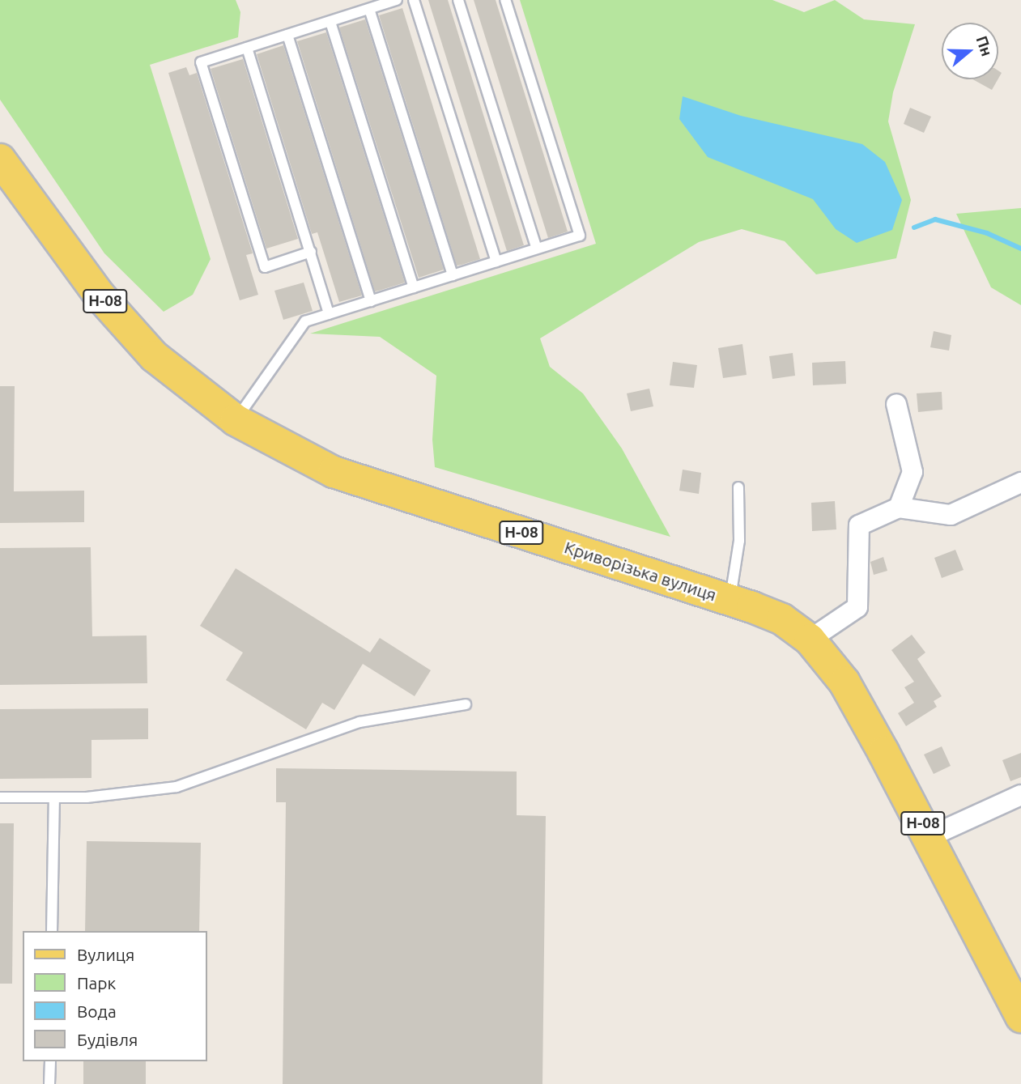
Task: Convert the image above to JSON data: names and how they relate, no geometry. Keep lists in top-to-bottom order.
{
  "streets": {
    "main road": ["Н-08", "Криворізька вулиця"]
  },
  "legend": [
    "Вулиця",
    "Парк",
    "Вода",
    "Будівля"
  ],
  "north": "right"
}
